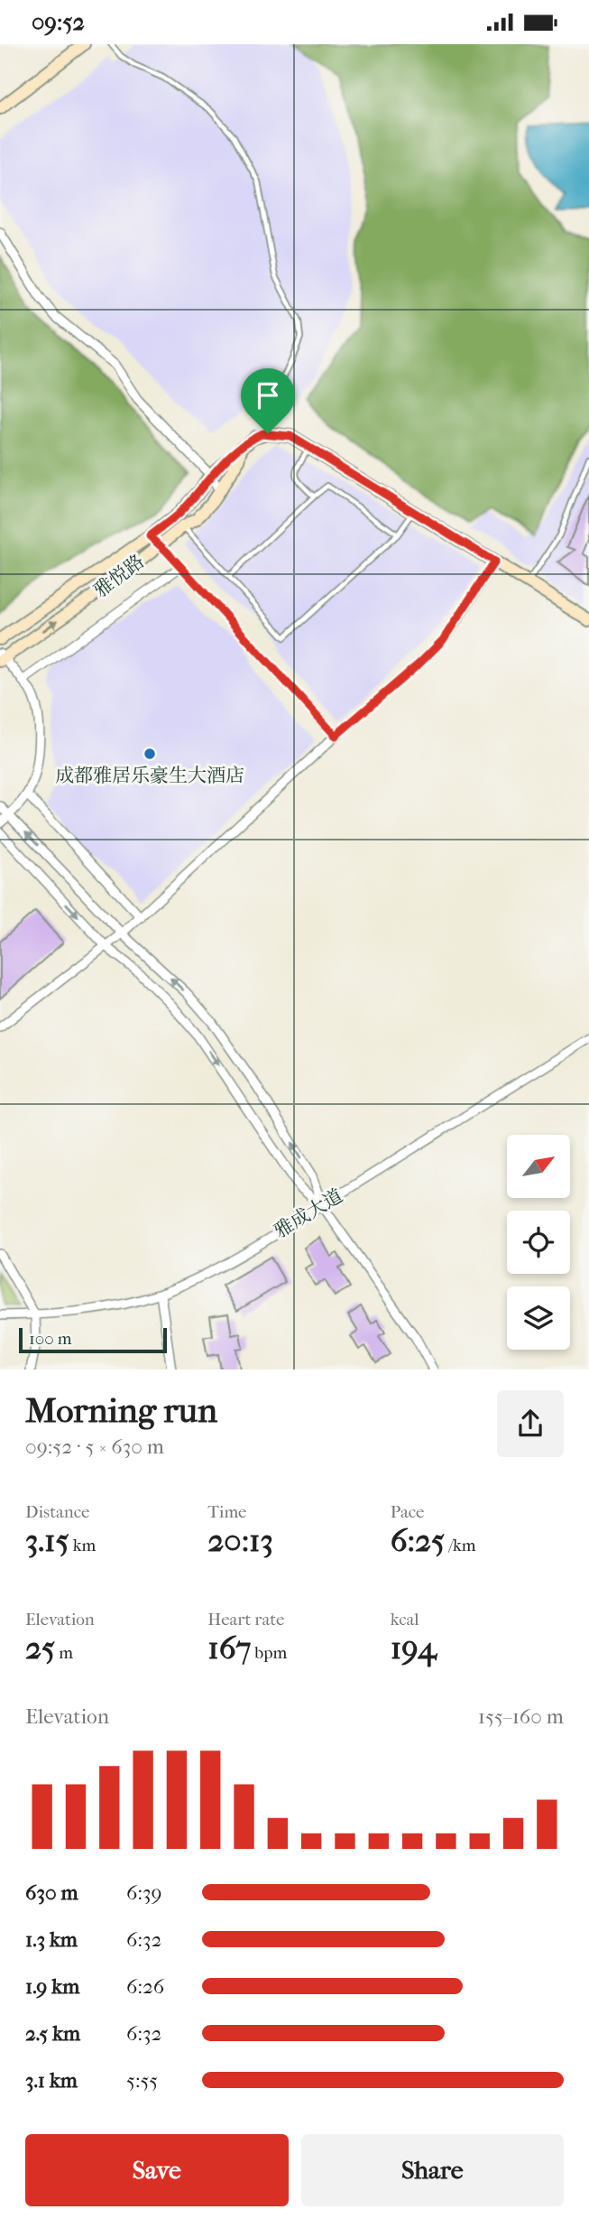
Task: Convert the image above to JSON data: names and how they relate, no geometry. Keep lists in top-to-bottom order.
{
  "streets": {
    "street": ["雅悦路", "雅成大道"]
  },
  "places": ["成都雅居乐豪生大酒店"],
  "scale_bar": "100 m",
  "north": "top right",
  "page": {
    "status": "09:52",
    "scale": "100 m",
    "heading": ["Morning run", "09:52 · 5 × 630 m"],
    "stats": [
      ["Distance", "3.15 km"],
      ["Time", "20:13"],
      ["Pace", "6:25 /km"],
      ["Elevation", "25 m"],
      ["Heart rate", "167 bpm"],
      ["kcal", "194"]
    ],
    "chart": ["Elevation", "155–160 m"],
    "list": [
      {
        "name": "630 m",
        "note": "6:39"
      },
      {
        "name": "1.3 km",
        "note": "6:32"
      },
      {
        "name": "1.9 km",
        "note": "6:26"
      },
      {
        "name": "2.5 km",
        "note": "6:32"
      },
      {
        "name": "3.1 km",
        "note": "5:55"
      }
    ],
    "buttons": ["Save", "Share"]
  }
}
